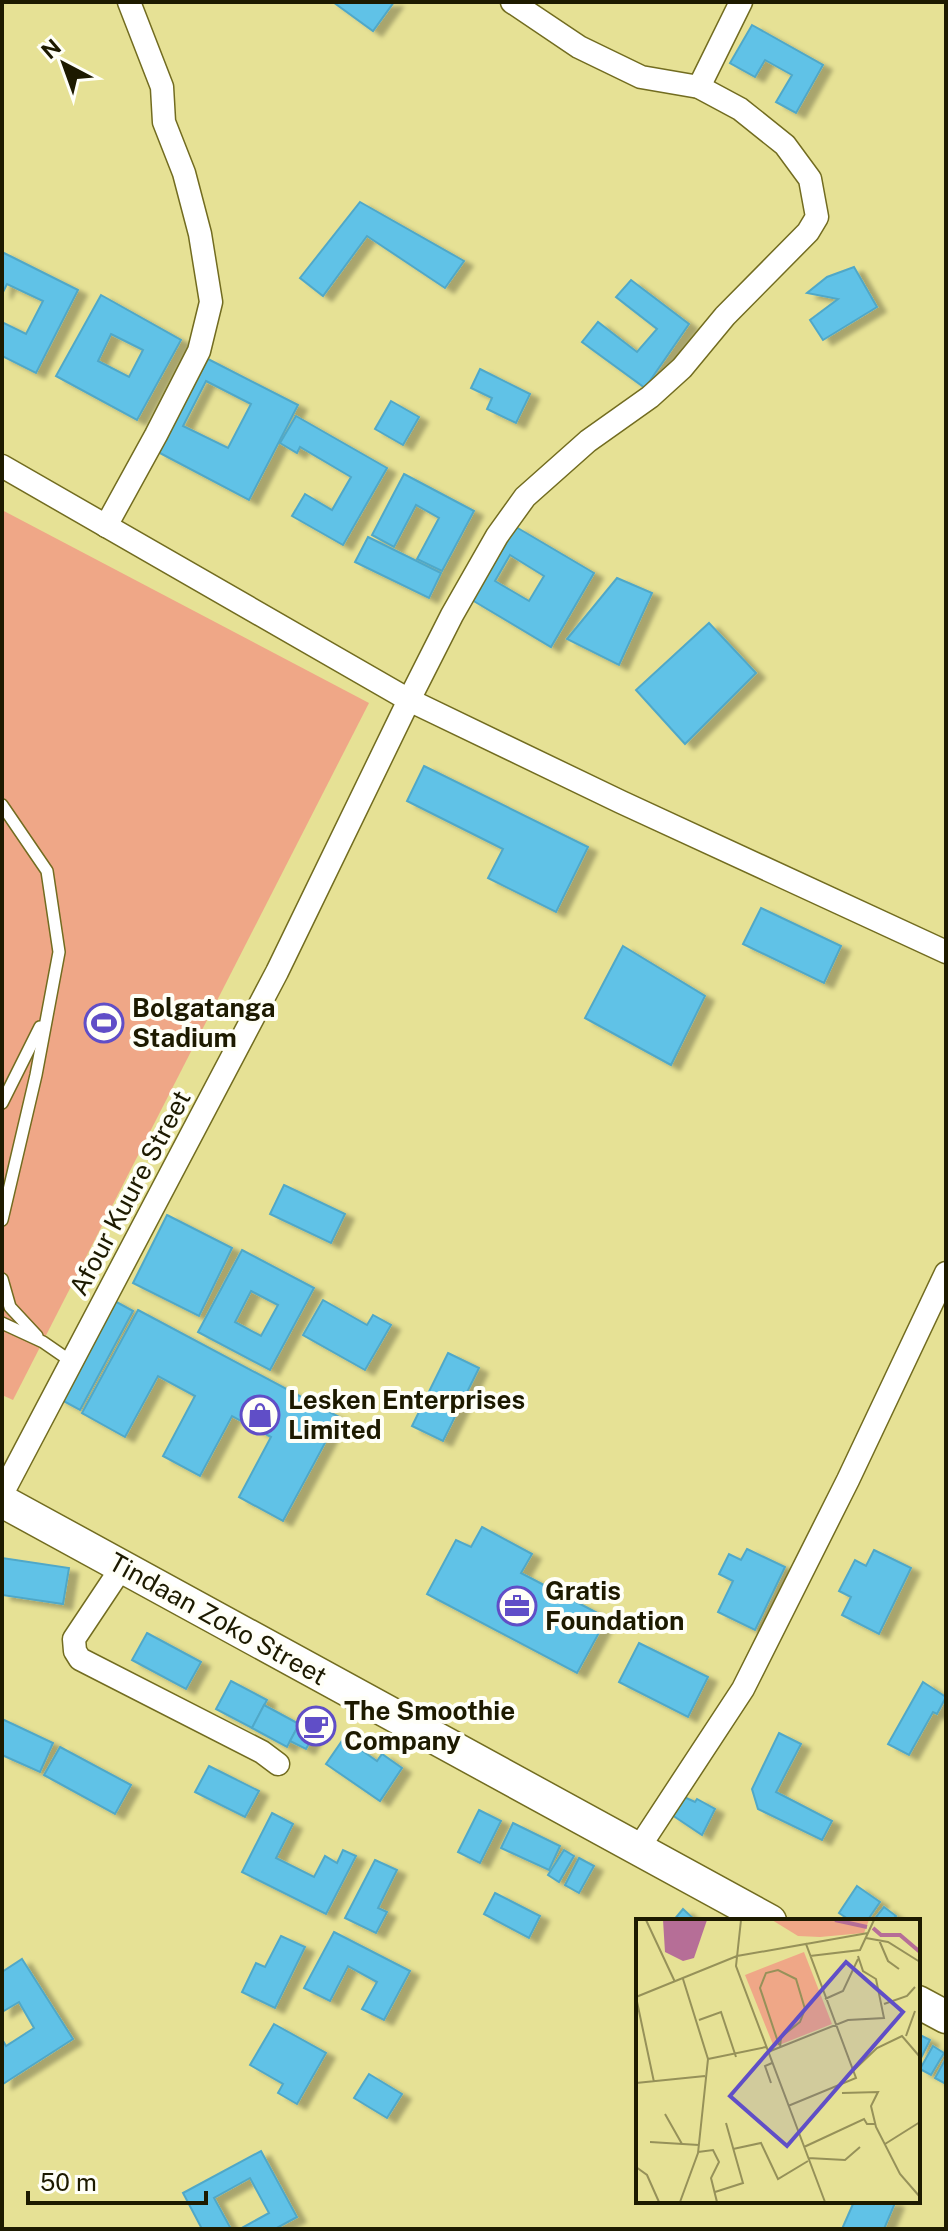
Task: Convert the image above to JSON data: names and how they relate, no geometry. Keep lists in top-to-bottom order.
{
  "streets": {
    "main road": ["Tindaan Zoko Street"],
    "street": ["Afour Kuure Street"]
  },
  "places": {
    "sports": ["Bolgatanga Stadium"],
    "shop": ["Lesken Enterprises Limited"],
    "office": ["Gratis Foundation"],
    "cafe": ["The Smoothie Company"]
  },
  "scale_bar": "50 m",
  "north": "top left"
}
